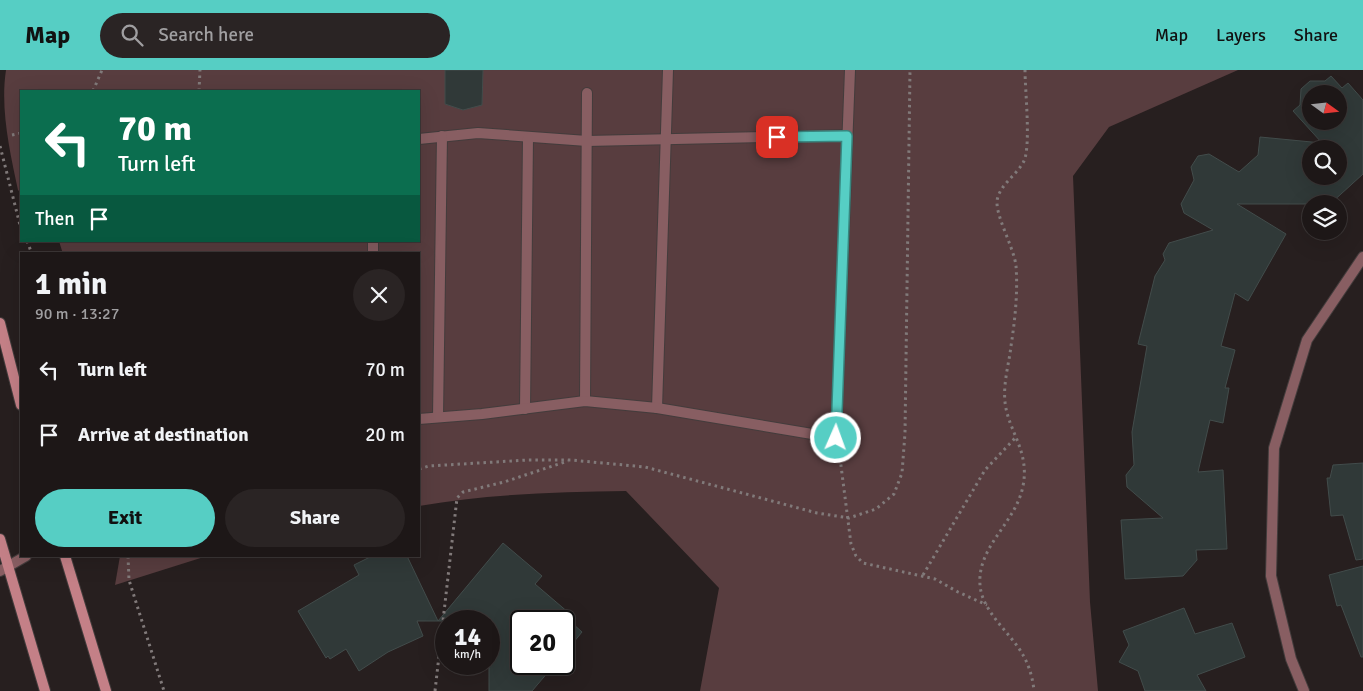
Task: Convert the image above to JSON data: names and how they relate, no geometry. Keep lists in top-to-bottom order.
{
  "north": "right",
  "page": {
    "header": "Map",
    "search": "Search here",
    "nav": ["Map", "Layers", "Share"],
    "turn": ["70 m", "Turn left"],
    "then": "Then",
    "heading": ["1 min", "90 m · 13:27"],
    "list": [
      {
        "name": "Turn left",
        "value": "70 m"
      },
      {
        "name": "Arrive at destination",
        "value": "20 m"
      }
    ],
    "buttons": ["Exit", "Share"],
    "speed": "14 km/h",
    "limit": "20"
  }
}
